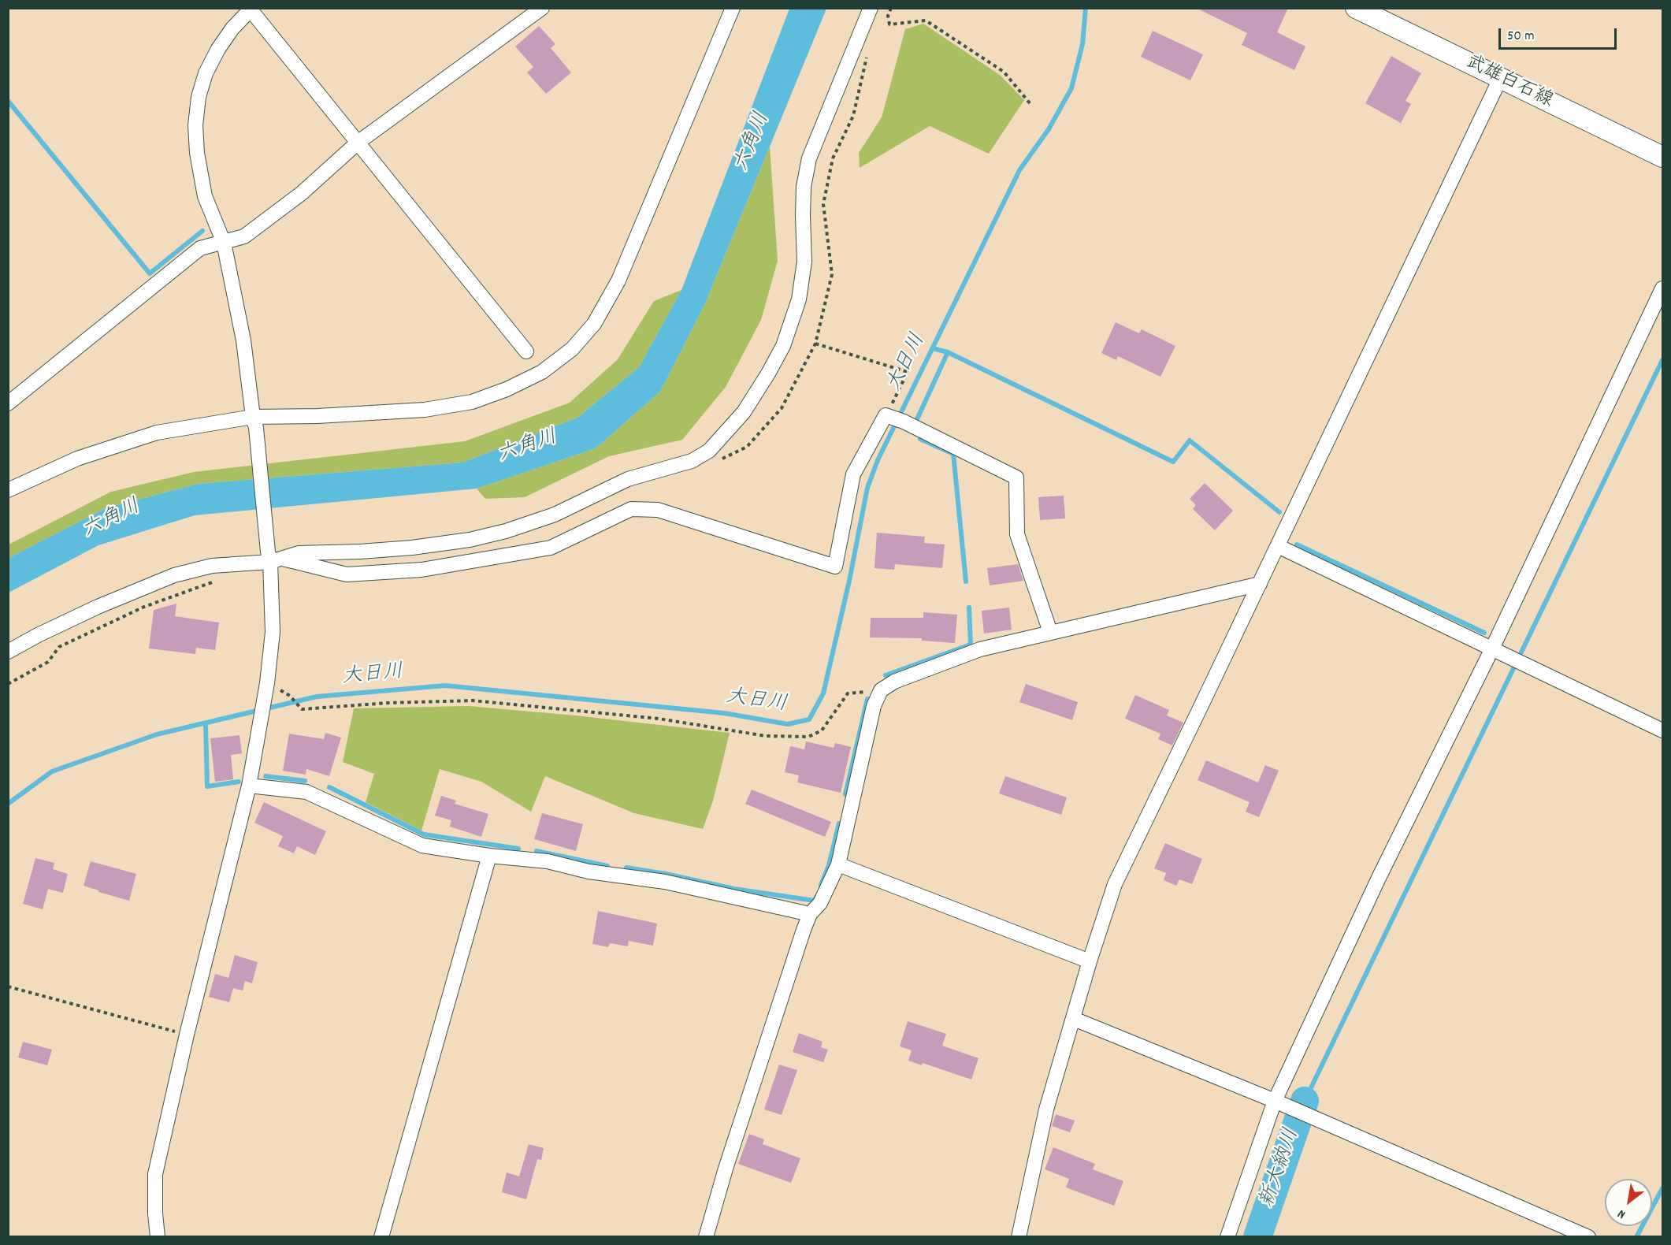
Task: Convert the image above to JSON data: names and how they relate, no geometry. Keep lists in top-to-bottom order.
{
  "streets": {
    "main road": ["武雄白石線"]
  },
  "water": ["六角川", "大日川", "新大納川"],
  "scale_bar": "50 m",
  "north": "bottom left"
}
